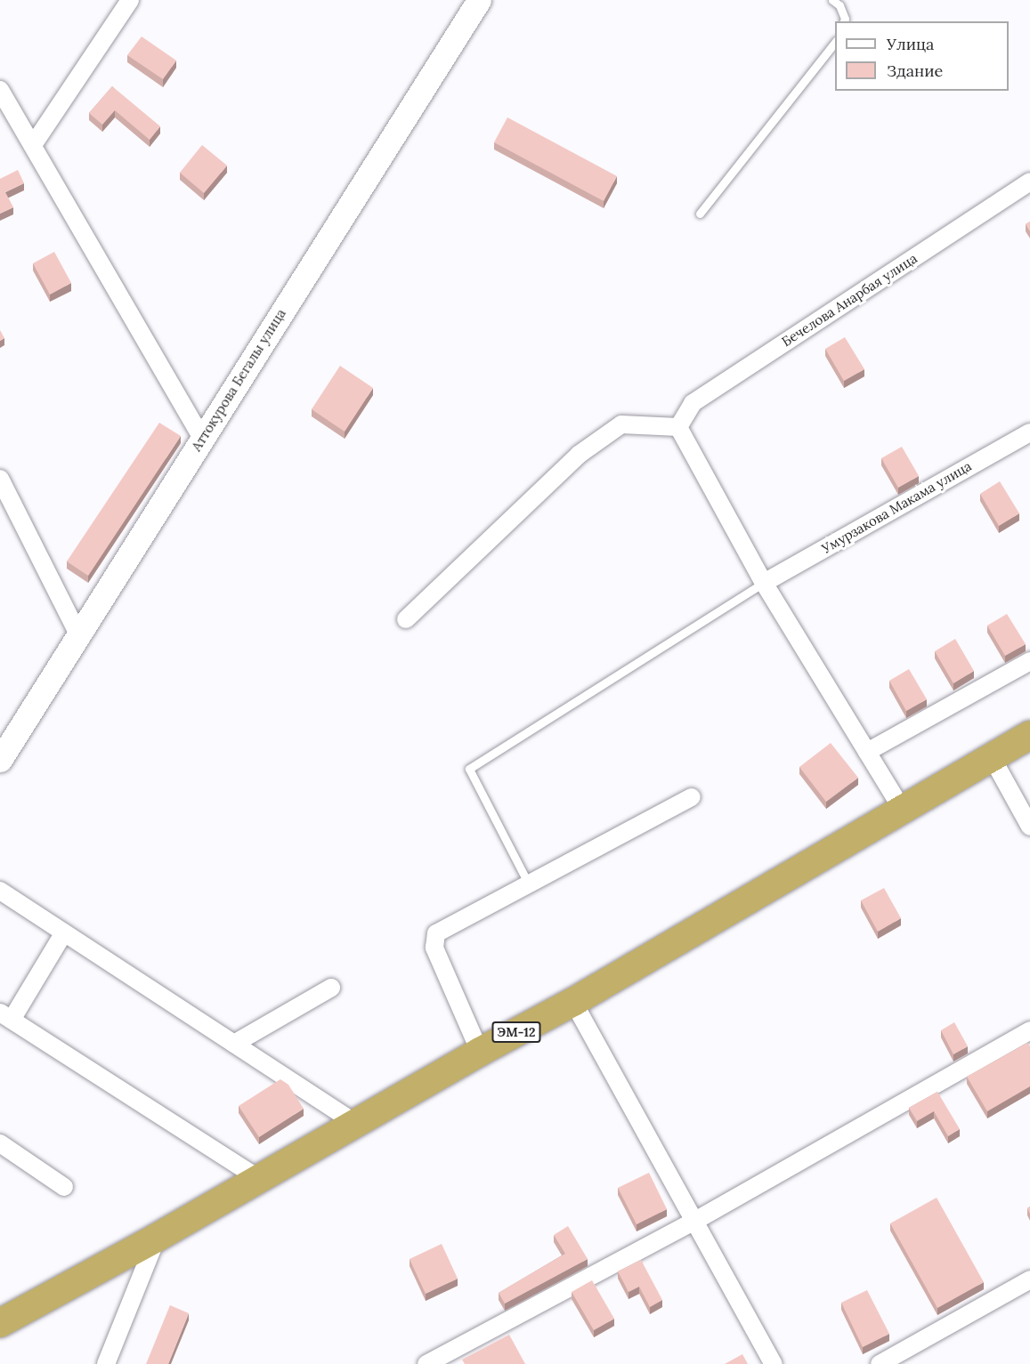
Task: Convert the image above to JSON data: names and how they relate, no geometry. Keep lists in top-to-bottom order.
{
  "streets": {
    "highway": ["ЭМ-12"],
    "main road": ["Аттокурова Бегалы улица"],
    "street": ["Бечелова Анарбая улица", "Умурзакова Макама улица"]
  },
  "legend": ["Улица", "Здание"]
}
